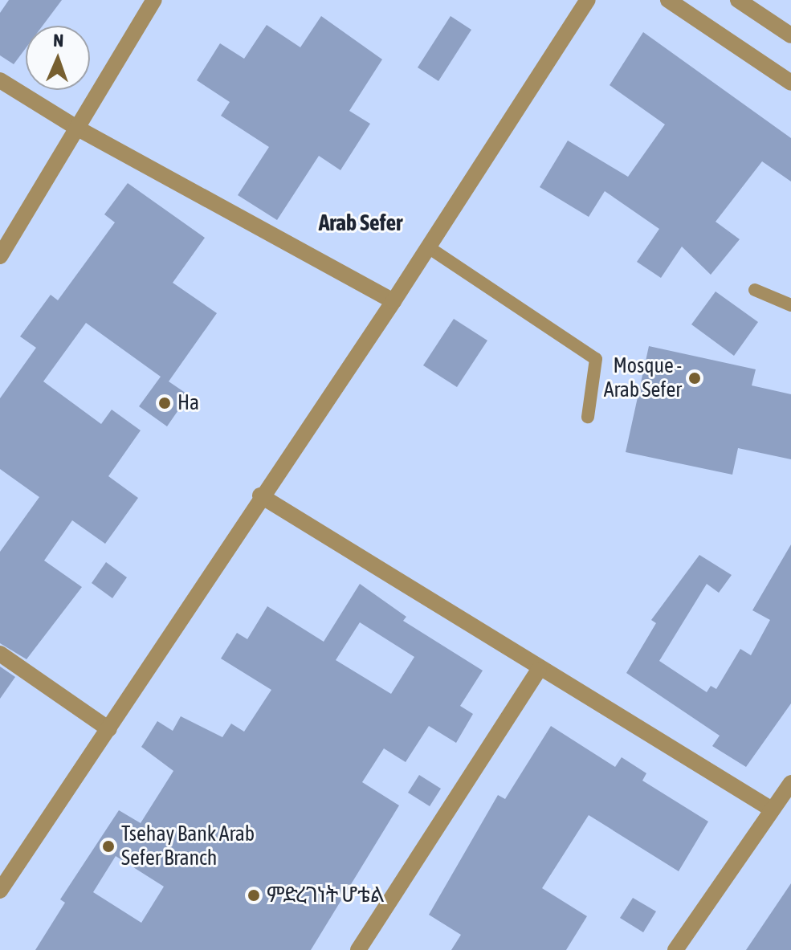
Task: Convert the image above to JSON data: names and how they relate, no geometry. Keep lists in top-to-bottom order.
{
  "districts": ["Arab Sefer"],
  "places": [
    "Mosque - Arab Sefer",
    "Ha",
    "Tsehay Bank Arab Sefer Branch",
    "ምድረገነት ሆቴል"
  ],
  "north": "top"
}
